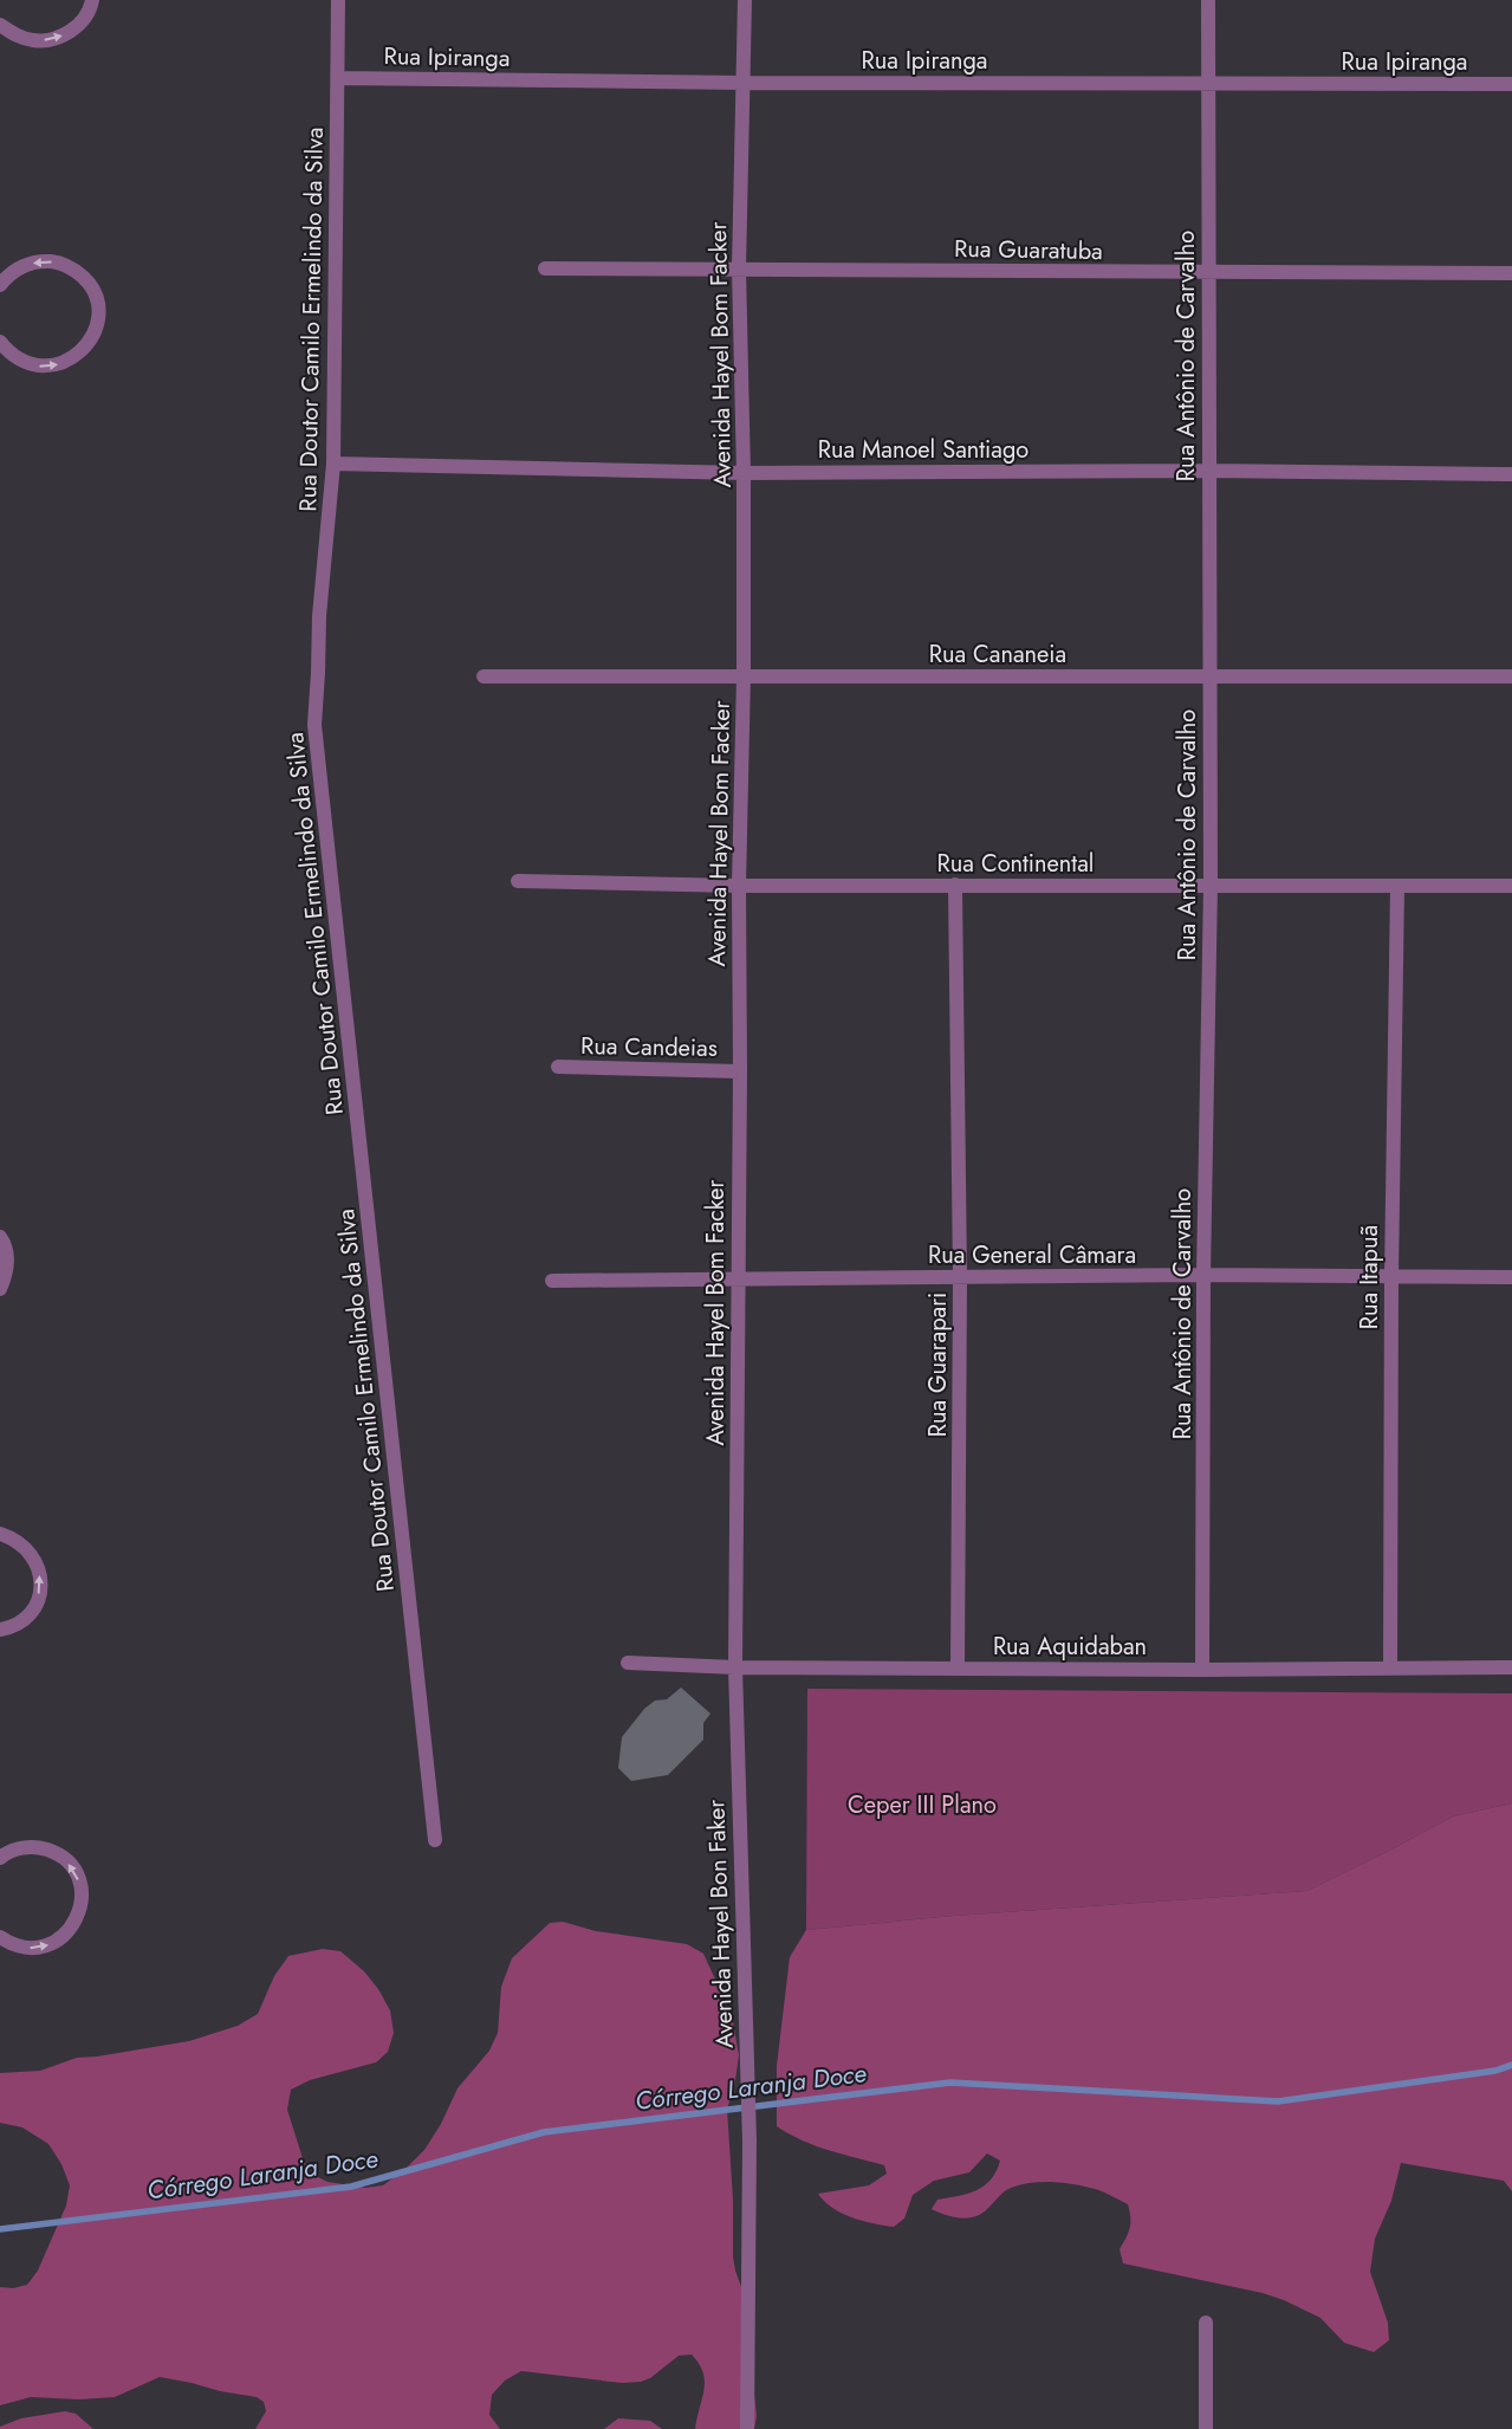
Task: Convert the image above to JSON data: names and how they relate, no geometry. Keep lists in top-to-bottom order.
{
  "streets": {
    "street": [
      "Rua Ipiranga",
      "Rua Guaratuba",
      "Rua Doutor Camilo Ermelindo da Silva",
      "Avenida Hayel Bom Facker",
      "Rua Antônio de Carvalho",
      "Rua Manoel Santiago",
      "Rua Cananeia",
      "Rua Continental",
      "Rua Candeias",
      "Rua General Câmara",
      "Rua Itapuã",
      "Rua Guarapari",
      "Rua Aquidaban",
      "Avenida Hayel Bon Faker"
    ]
  },
  "crossings": [
    ["Rua Ipiranga", "Rua Doutor Camilo Ermelindo da Silva"],
    ["Rua Ipiranga", "Avenida Hayel Bom Facker"],
    ["Rua Ipiranga", "Rua Antônio de Carvalho"],
    ["Rua Guaratuba", "Avenida Hayel Bom Facker"],
    ["Rua Guaratuba", "Rua Antônio de Carvalho"],
    ["Rua Doutor Camilo Ermelindo da Silva", "Rua Manoel Santiago"],
    ["Avenida Hayel Bom Facker", "Rua Manoel Santiago"],
    ["Avenida Hayel Bom Facker", "Rua Cananeia"],
    ["Avenida Hayel Bom Facker", "Rua Continental"],
    ["Avenida Hayel Bom Facker", "Rua Candeias"],
    ["Avenida Hayel Bom Facker", "Rua General Câmara"],
    ["Avenida Hayel Bom Facker", "Rua Aquidaban"],
    ["Avenida Hayel Bom Facker", "Avenida Hayel Bon Faker"],
    ["Rua Antônio de Carvalho", "Rua Manoel Santiago"],
    ["Rua Antônio de Carvalho", "Rua Cananeia"],
    ["Rua Antônio de Carvalho", "Rua Continental"],
    ["Rua Antônio de Carvalho", "Rua General Câmara"],
    ["Rua Antônio de Carvalho", "Rua Aquidaban"],
    ["Rua Continental", "Rua Itapuã"],
    ["Rua Continental", "Rua Guarapari"],
    ["Rua General Câmara", "Rua Itapuã"],
    ["Rua General Câmara", "Rua Guarapari"],
    ["Rua Itapuã", "Rua Aquidaban"],
    ["Rua Guarapari", "Rua Aquidaban"],
    ["Rua Aquidaban", "Avenida Hayel Bon Faker"]
  ],
  "water": ["Córrego Laranja Doce"],
  "parks": ["Ceper III Plano"]
}
